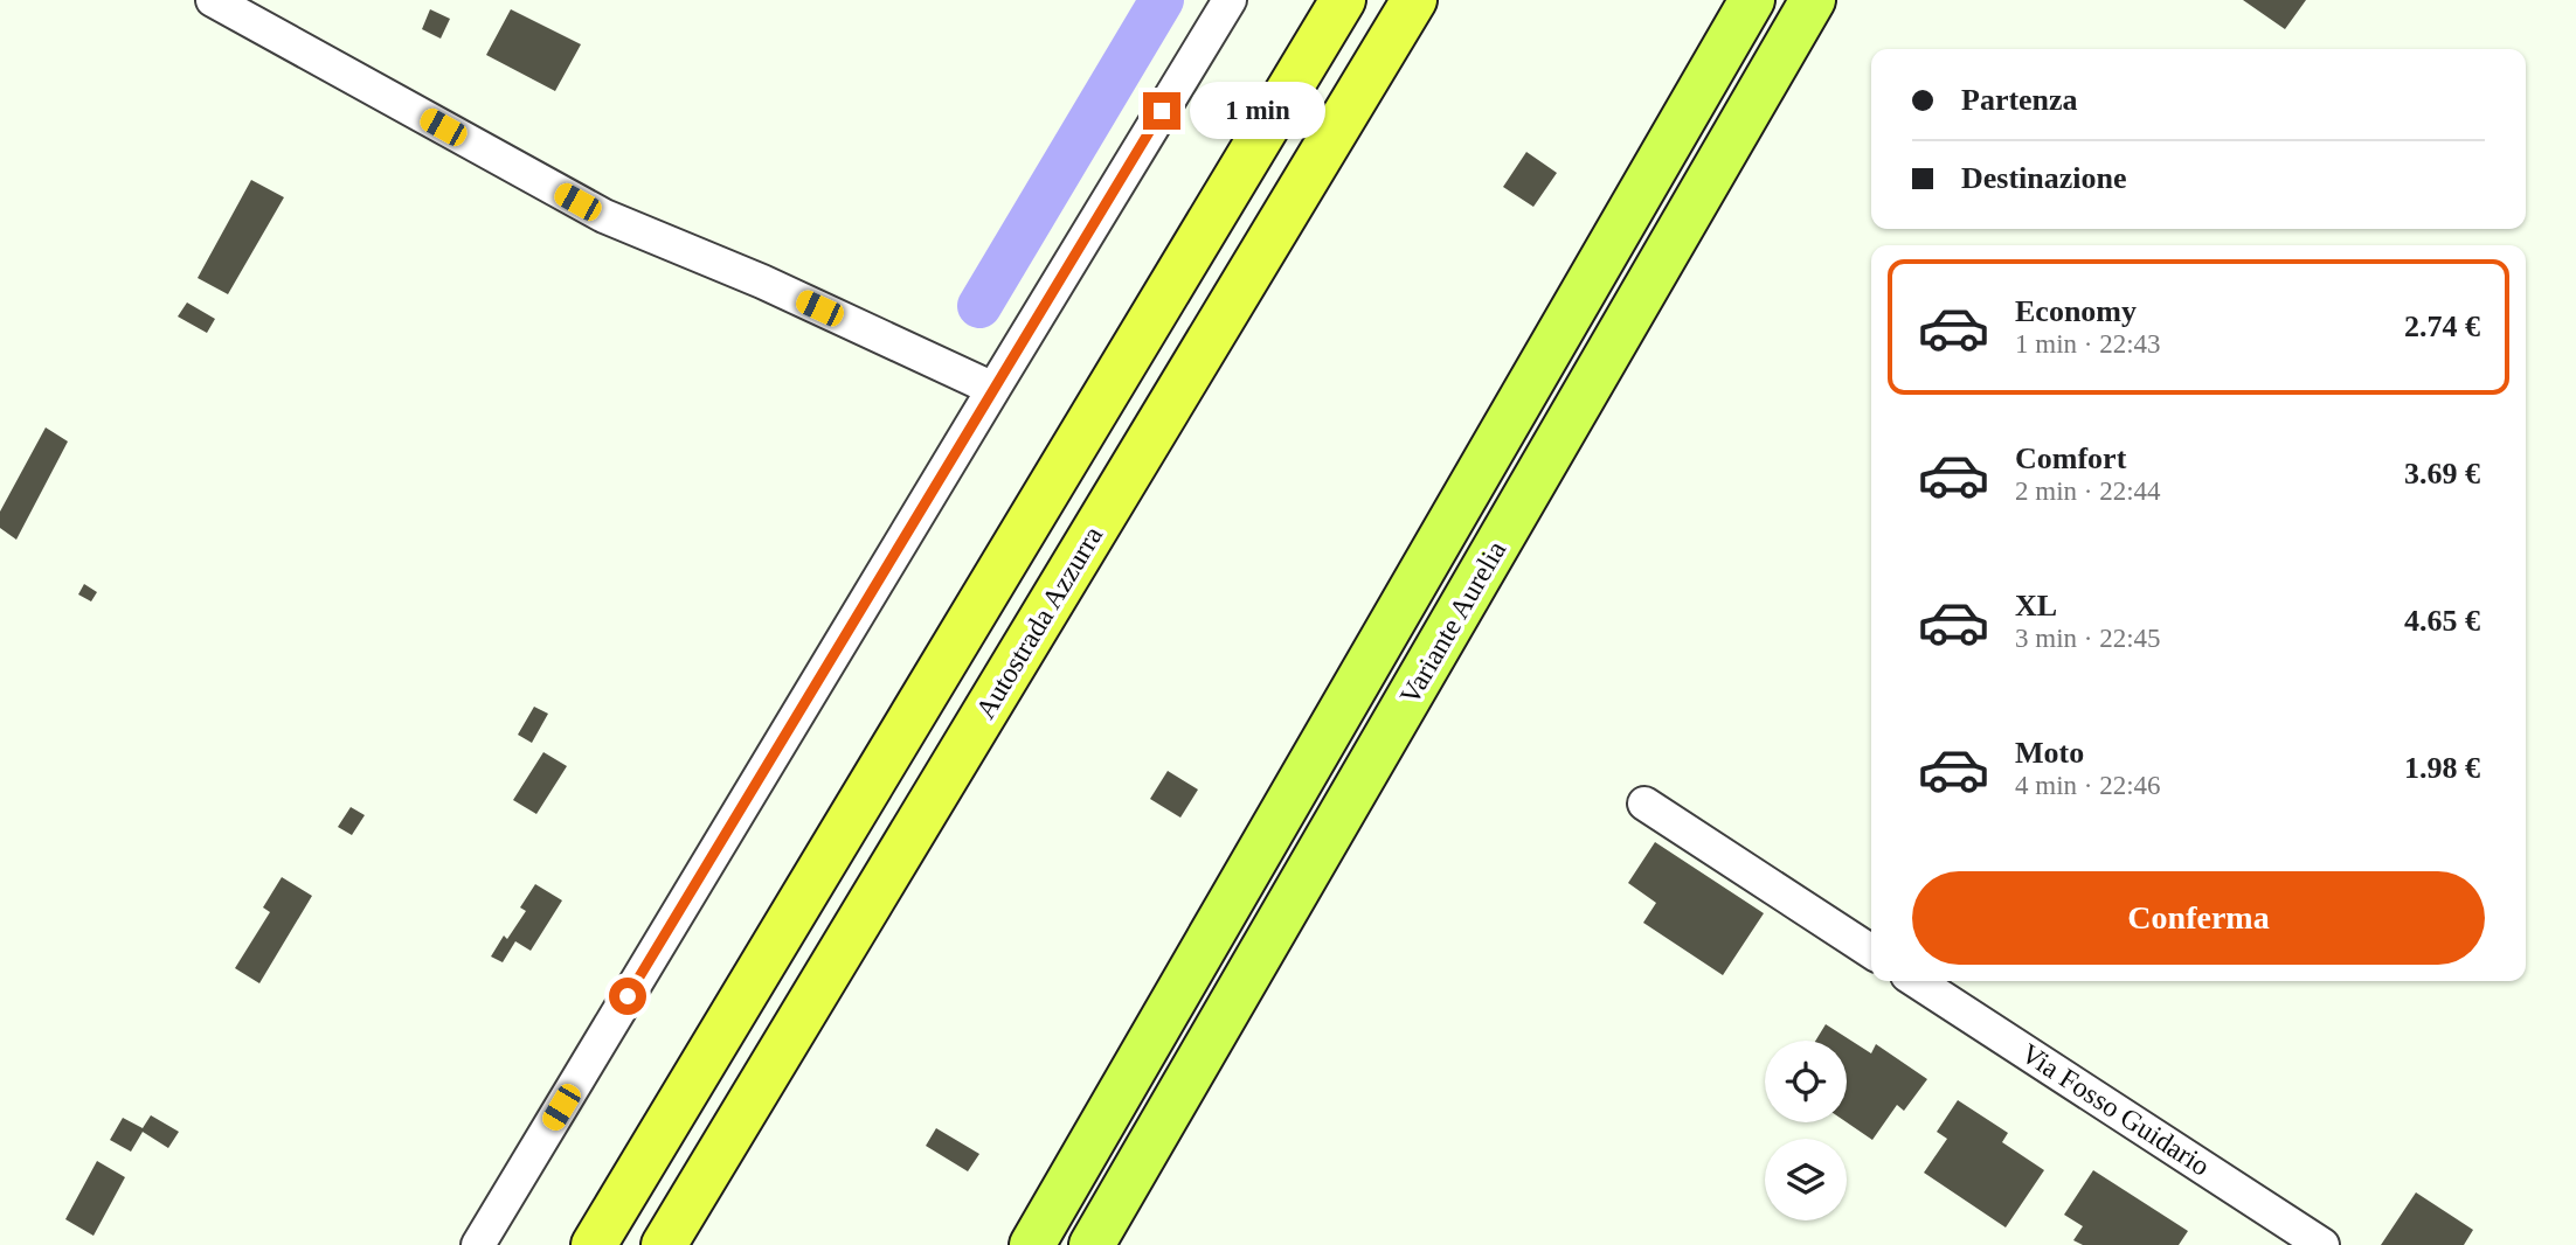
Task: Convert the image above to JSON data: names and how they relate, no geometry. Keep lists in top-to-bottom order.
{
  "streets": {
    "highway": ["Autostrada Azzurra", "Variante Aurelia"],
    "street": ["Via Fosso Guidario"]
  },
  "page": {
    "banner": ["Partenza", "Destinazione"],
    "bubble": "1 min",
    "list": [
      {
        "name": "Economy",
        "note": "1 min · 22:43",
        "value": "2.74 €"
      },
      {
        "name": "Comfort",
        "note": "2 min · 22:44",
        "value": "3.69 €"
      },
      {
        "name": "XL",
        "note": "3 min · 22:45",
        "value": "4.65 €"
      },
      {
        "name": "Moto",
        "note": "4 min · 22:46",
        "value": "1.98 €"
      }
    ],
    "buttons": "Conferma"
  }
}
